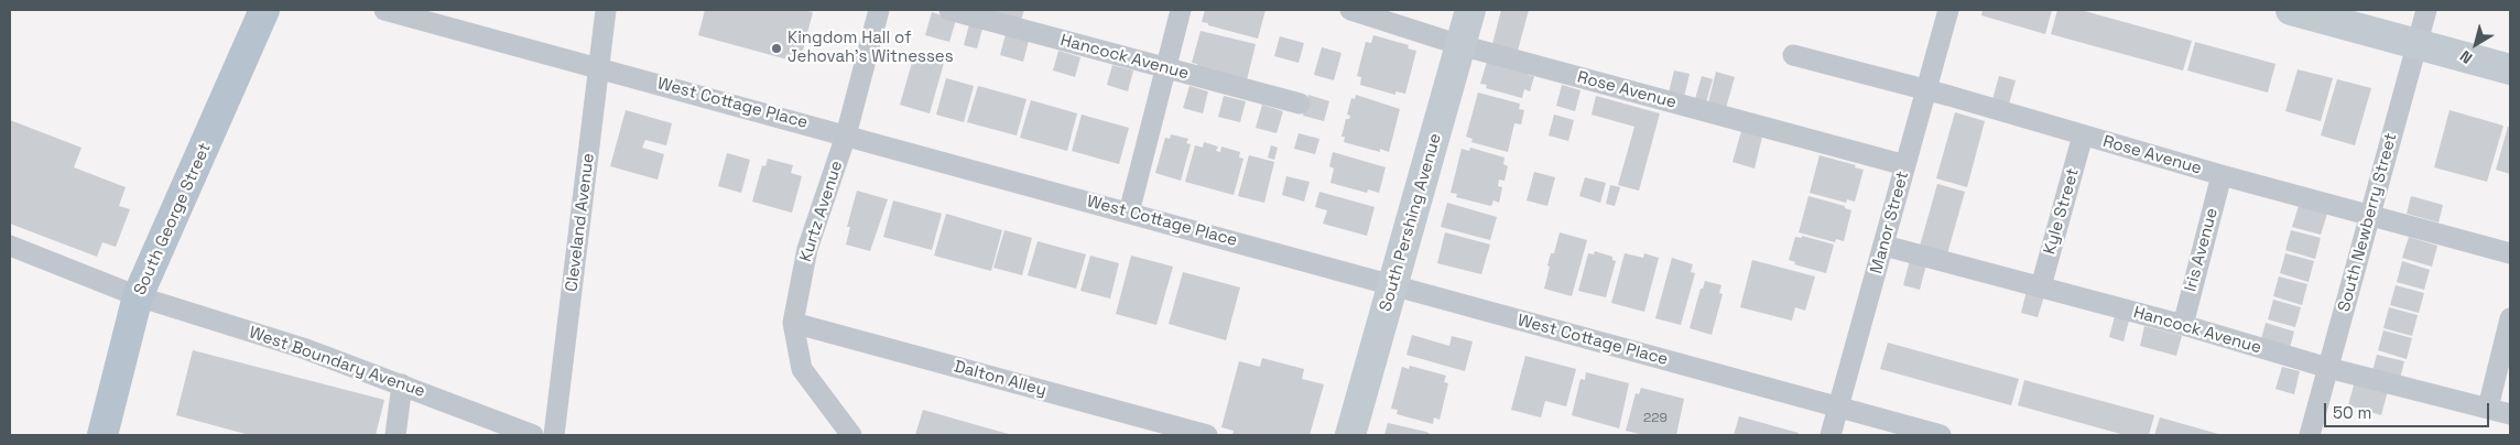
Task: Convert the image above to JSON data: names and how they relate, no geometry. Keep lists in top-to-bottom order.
{
  "streets": {
    "main road": ["South George Street"],
    "street": [
      "Hancock Avenue",
      "Rose Avenue",
      "West Cottage Place",
      "Kurtz Avenue",
      "Kyle Street",
      "Cleveland Avenue",
      "South Pershing Avenue",
      "Manor Street",
      "South Newberry Street",
      "Iris Avenue",
      "West Boundary Avenue",
      "Dalton Alley"
    ]
  },
  "crossings": [
    ["Hancock Avenue", "Kyle Street"],
    ["Hancock Avenue", "Manor Street"],
    ["Hancock Avenue", "South Newberry Street"],
    ["Hancock Avenue", "Iris Avenue"],
    ["Rose Avenue", "Kyle Street"],
    ["Rose Avenue", "South Pershing Avenue"],
    ["Rose Avenue", "Manor Street"],
    ["Rose Avenue", "South Newberry Street"],
    ["Rose Avenue", "Iris Avenue"],
    ["West Cottage Place", "Kurtz Avenue"],
    ["West Cottage Place", "Cleveland Avenue"],
    ["West Cottage Place", "South Pershing Avenue"],
    ["West Cottage Place", "Manor Street"],
    ["Kurtz Avenue", "Dalton Alley"],
    ["South George Street", "West Boundary Avenue"]
  ],
  "places": ["Kingdom Hall of Jehovah's Witnesses"],
  "house_numbers": ["229"],
  "scale_bar": "50 m",
  "north": "bottom left"
}
